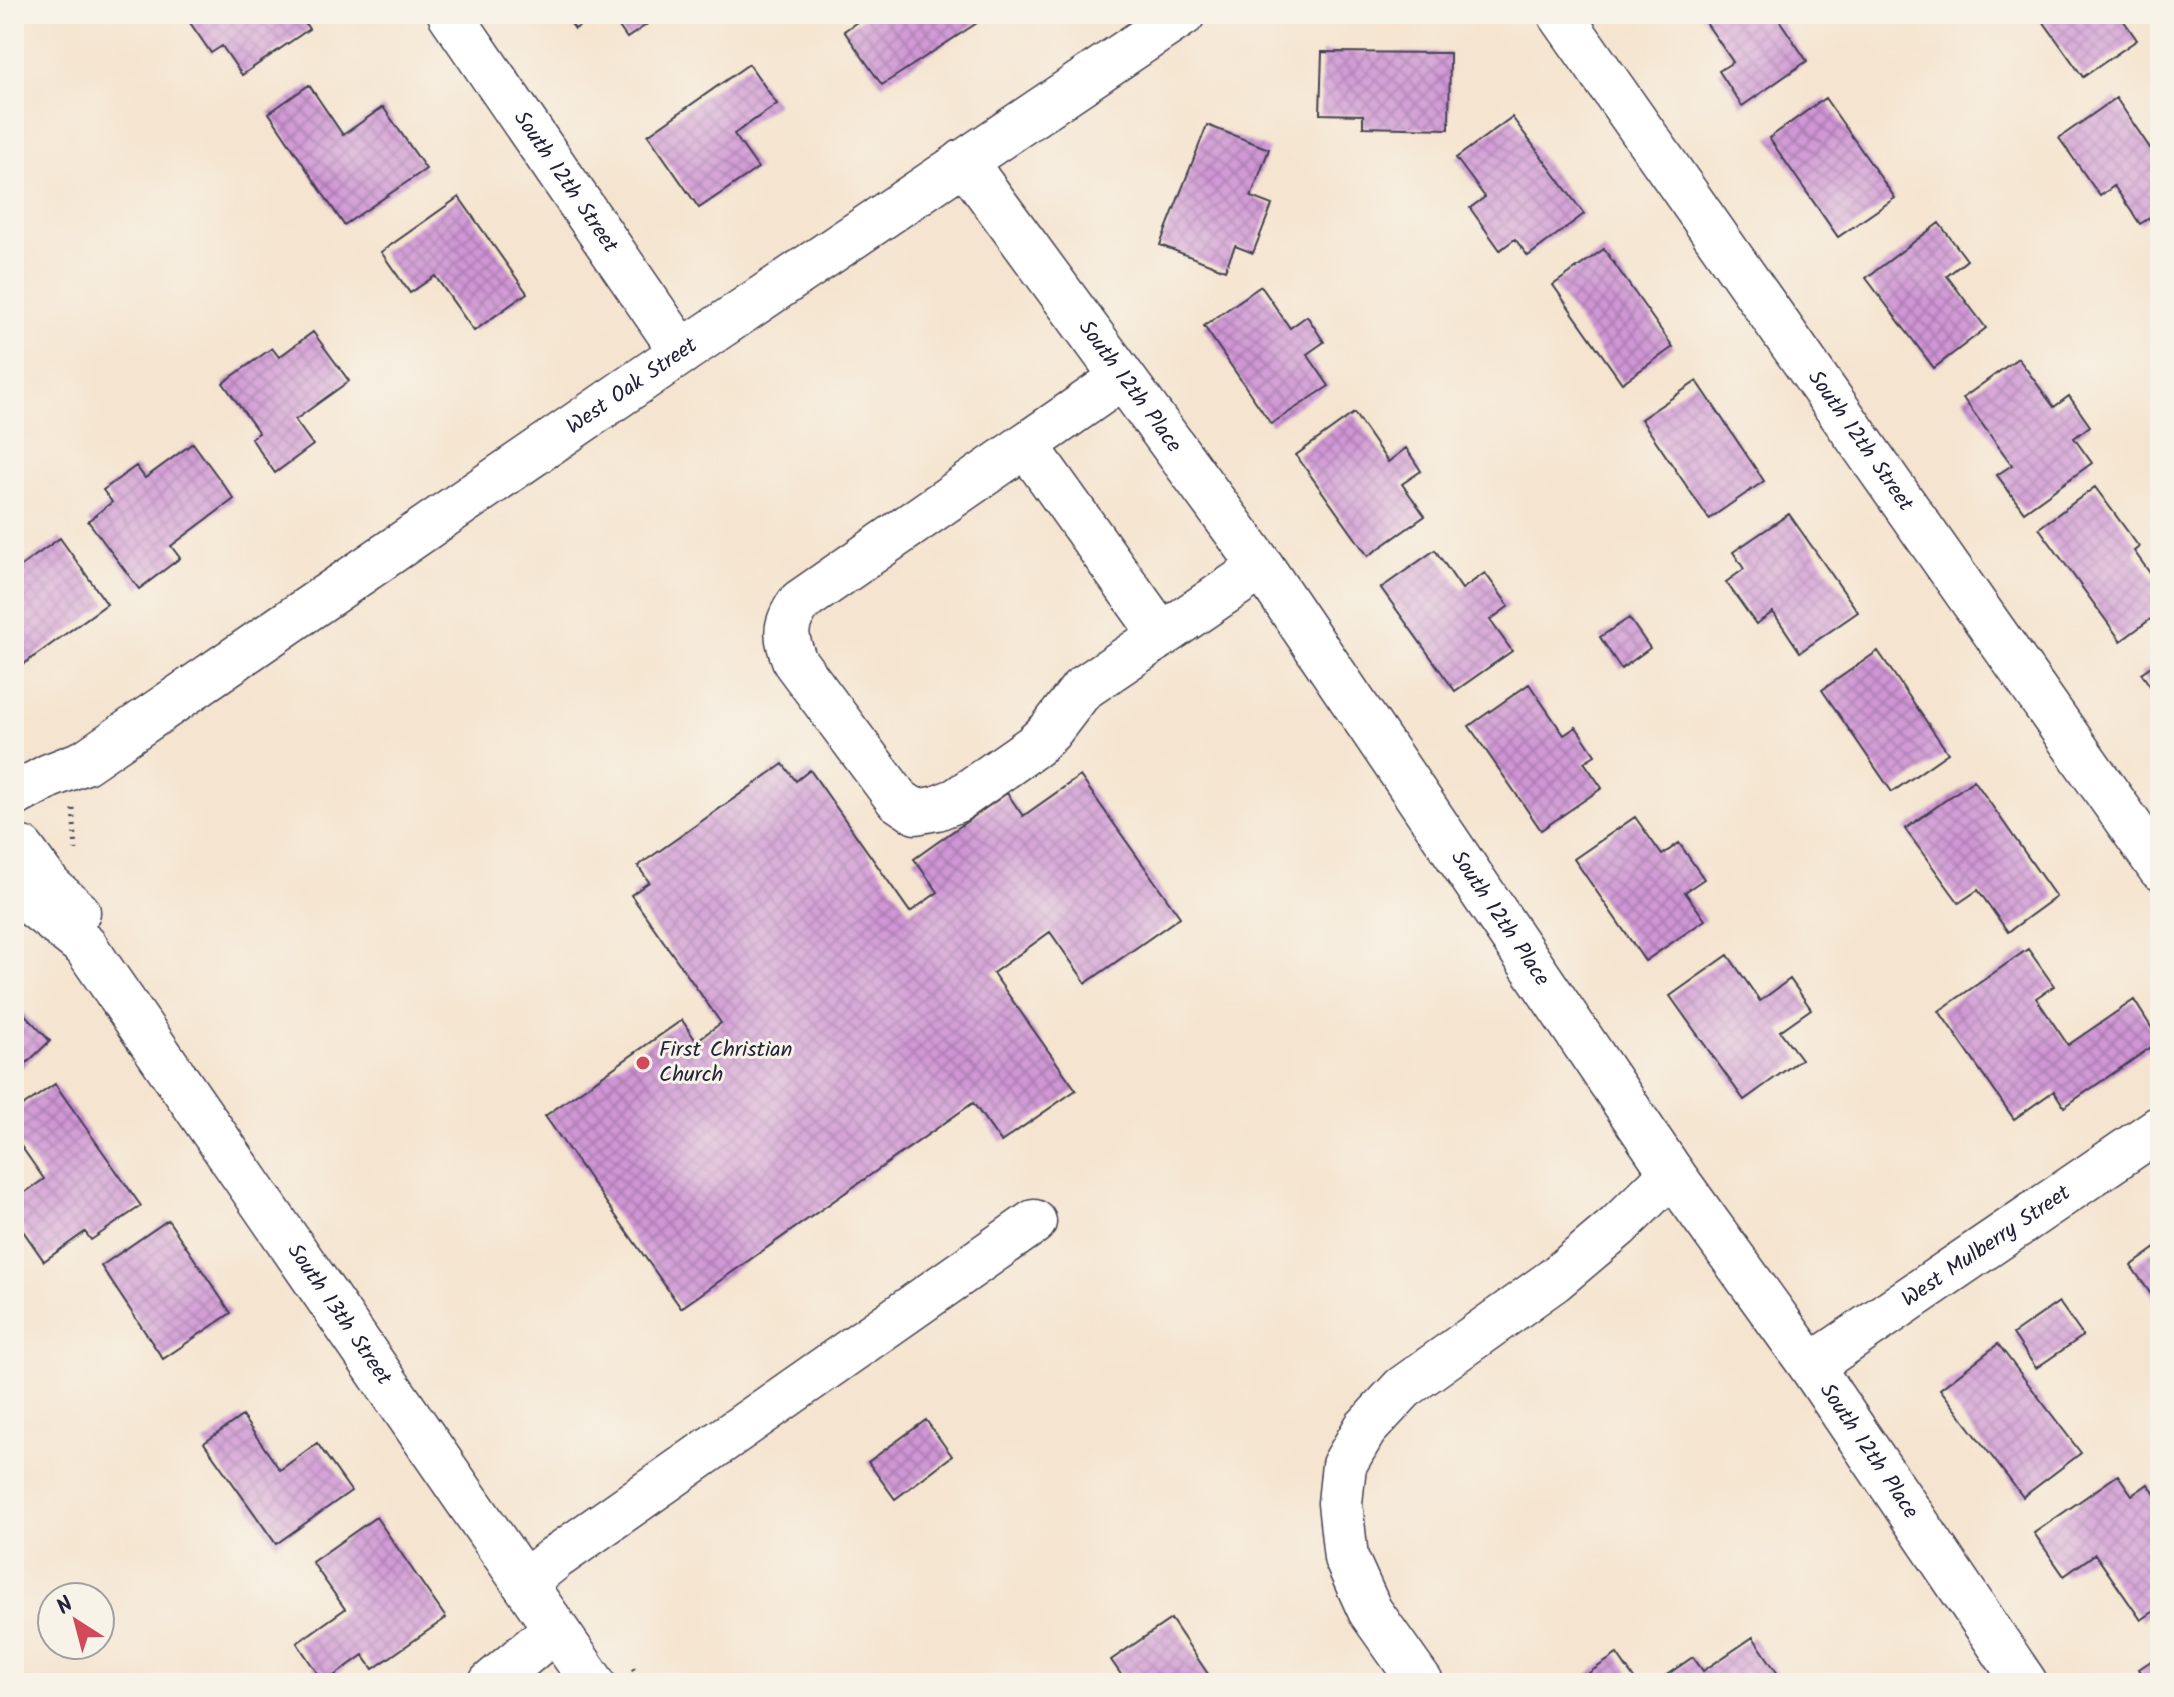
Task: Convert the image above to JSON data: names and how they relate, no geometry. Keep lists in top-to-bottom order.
{
  "streets": {
    "street": [
      "South 12th Street",
      "West Oak Street",
      "South 12th Place",
      "West Mulberry Street",
      "South 13th Street"
    ]
  },
  "crossings": [
    ["South 12th Street", "West Oak Street"],
    ["West Oak Street", "South 12th Place"],
    ["West Oak Street", "South 13th Street"],
    ["South 12th Place", "West Mulberry Street"]
  ],
  "places": ["First Christian Church"],
  "north": "top left"
}
